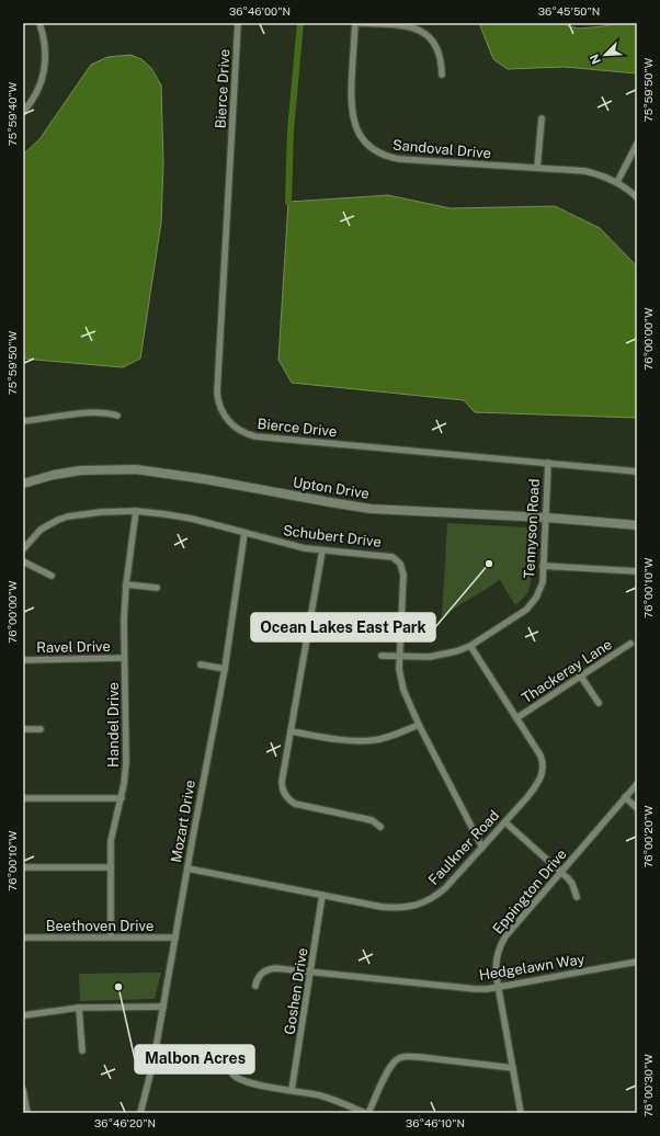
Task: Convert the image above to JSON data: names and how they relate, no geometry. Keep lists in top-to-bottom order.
{
  "streets": {
    "main road": ["Upton Drive"],
    "street": [
      "Bierce Drive",
      "Sandoval Drive",
      "Tennyson Road",
      "Schubert Drive",
      "Ravel Drive",
      "Thackeray Lane",
      "Handel Drive",
      "Mozart Drive",
      "Faulkner Road",
      "Eppington Drive",
      "Beethoven Drive",
      "Hedgelawn Way",
      "Goshen Drive"
    ]
  },
  "crossings": [
    ["Bierce Drive", "Tennyson Road"],
    ["Upton Drive", "Tennyson Road"],
    ["Tennyson Road", "Schubert Drive"],
    ["Tennyson Road", "Faulkner Road"],
    ["Schubert Drive", "Handel Drive"],
    ["Schubert Drive", "Mozart Drive"],
    ["Schubert Drive", "Faulkner Road"],
    ["Ravel Drive", "Handel Drive"],
    ["Thackeray Lane", "Faulkner Road"],
    ["Handel Drive", "Beethoven Drive"],
    ["Mozart Drive", "Faulkner Road"],
    ["Mozart Drive", "Beethoven Drive"],
    ["Faulkner Road", "Goshen Drive"],
    ["Eppington Drive", "Hedgelawn Way"],
    ["Hedgelawn Way", "Goshen Drive"]
  ],
  "places": ["Ocean Lakes East Park", "Malbon Acres"],
  "north": "bottom left",
  "coordinates": [
    "36°46'00\"N",
    "36°45'50\"N",
    "75°59'50\"W",
    "75°59'40\"W",
    "76°00'00\"W",
    "76°00'10\"W",
    "76°00'20\"W",
    "76°00'30\"W",
    "36°46'20\"N",
    "36°46'10\"N"
  ]
}
